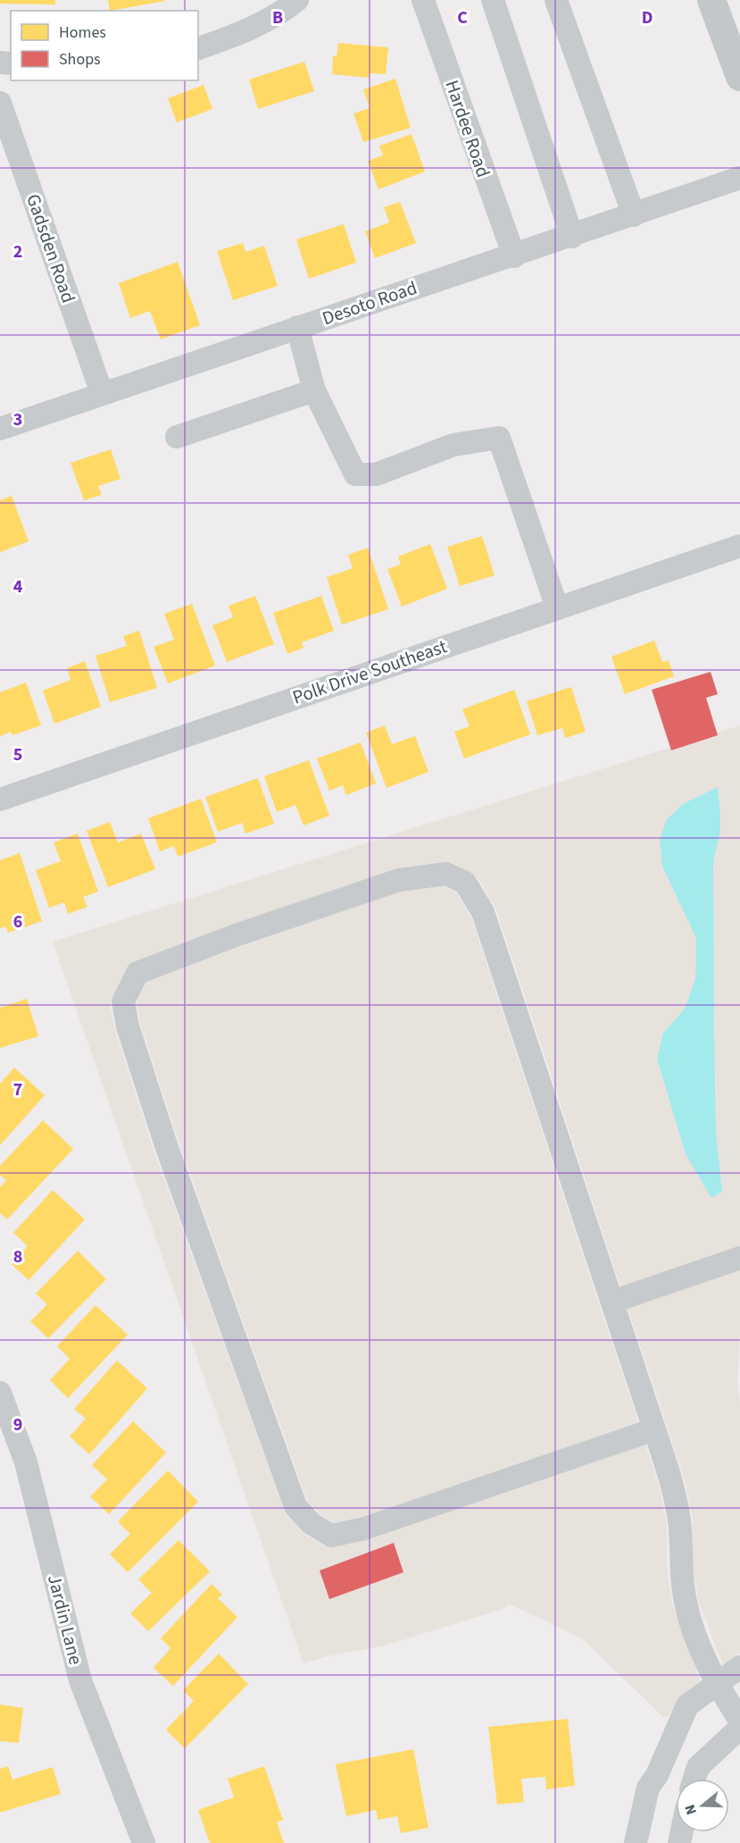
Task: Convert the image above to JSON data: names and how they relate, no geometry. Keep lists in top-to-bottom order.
{
  "streets": {
    "street": [
      "Hardee Road",
      "Gadsden Road",
      "Desoto Road",
      "Polk Drive Southeast",
      "Jardin Lane"
    ]
  },
  "crossings": [
    ["Hardee Road", "Desoto Road"],
    ["Gadsden Road", "Desoto Road"]
  ],
  "legend": ["Homes", "Shops"],
  "north": "left",
  "grid": {
    "columns": ["B", "C", "D"],
    "rows": [
      "2",
      "3",
      "4",
      "5",
      "6",
      "7",
      "8",
      "9"
    ]
  }
}
